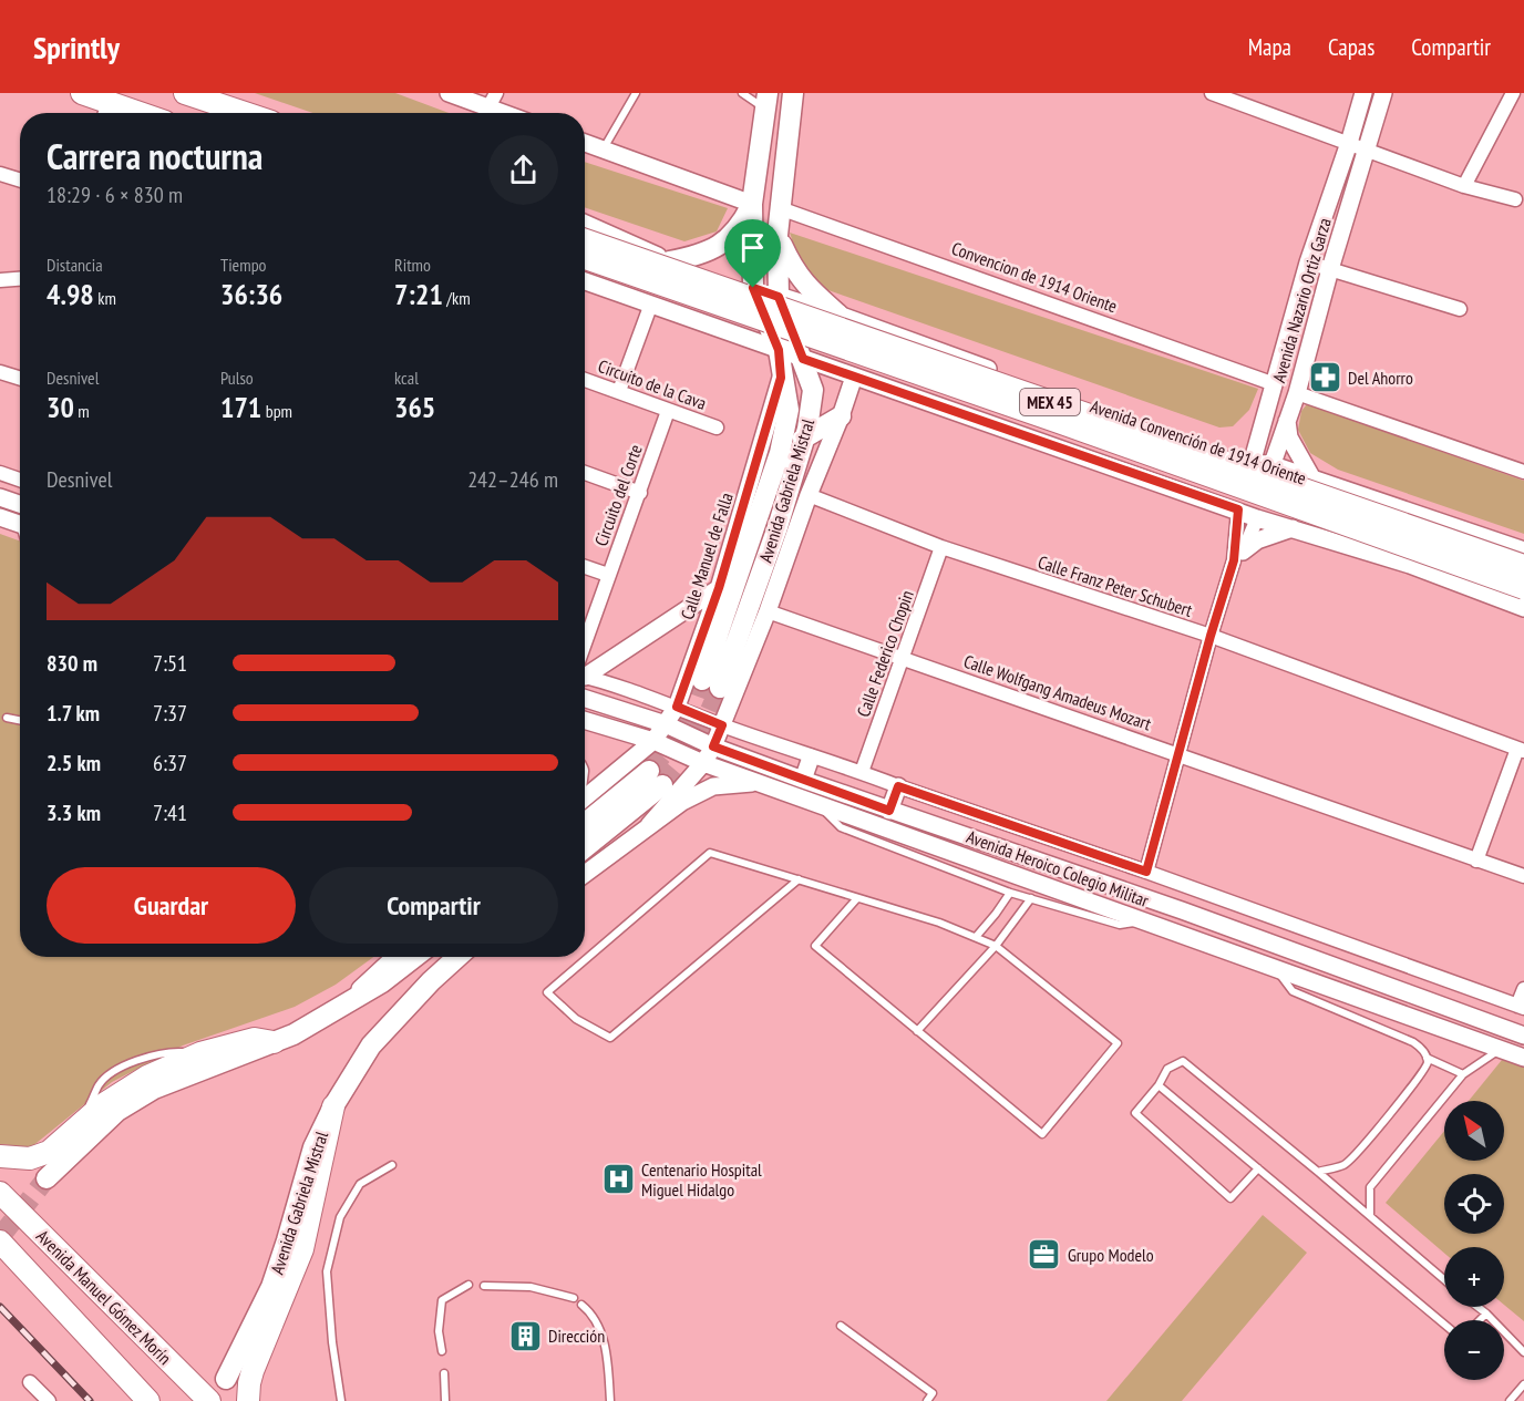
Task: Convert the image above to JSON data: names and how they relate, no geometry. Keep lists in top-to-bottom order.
{
  "streets": {
    "main road": [
      "MEX 45",
      "Avenida Convención de 1914 Oriente",
      "Avenida Gabriela Mistral",
      "Avenida Manuel Gómez Morín"
    ],
    "street": [
      "Convencion de 1914 Oriente",
      "Avenida Nazario Ortiz Garza",
      "Circuito de la Cava",
      "Circuito del Corte",
      "Calle Manuel de Falla",
      "Calle Franz Peter Schubert",
      "Calle Federico Chopin",
      "Calle Wolfgang Amadeus Mozart",
      "Avenida Heroico Colegio Militar"
    ]
  },
  "crossings": [
    ["Convencion de 1914 Oriente", "Avenida Nazario Ortiz Garza"],
    ["Convencion de 1914 Oriente", "Avenida Gabriela Mistral"],
    ["Avenida Nazario Ortiz Garza", "Avenida Convención de 1914 Oriente"],
    ["Circuito de la Cava", "Circuito del Corte"],
    ["Avenida Convención de 1914 Oriente", "Avenida Gabriela Mistral"],
    ["Avenida Gabriela Mistral", "Calle Manuel de Falla"],
    ["Calle Manuel de Falla", "Avenida Heroico Colegio Militar"],
    ["Calle Franz Peter Schubert", "Calle Federico Chopin"],
    ["Calle Federico Chopin", "Calle Wolfgang Amadeus Mozart"],
    ["Calle Federico Chopin", "Avenida Heroico Colegio Militar"]
  ],
  "places": {
    "pharmacy": ["Del Ahorro"],
    "hospital": ["Centenario Hospital Miguel Hidalgo"],
    "office": ["Grupo Modelo"],
    "building": ["Dirección"]
  },
  "north": "top left",
  "page": {
    "header": "Sprintly",
    "nav": ["Mapa", "Capas", "Compartir"],
    "heading": ["Carrera nocturna", "18:29 · 6 × 830 m"],
    "stats": [
      ["Distancia", "4.98 km"],
      ["Tiempo", "36:36"],
      ["Ritmo", "7:21 /km"],
      ["Desnivel", "30 m"],
      ["Pulso", "171 bpm"],
      ["kcal", "365"]
    ],
    "chart": ["Desnivel", "242–246 m"],
    "list": [
      {
        "name": "830 m",
        "note": "7:51"
      },
      {
        "name": "1.7 km",
        "note": "7:37"
      },
      {
        "name": "2.5 km",
        "note": "6:37"
      },
      {
        "name": "3.3 km",
        "note": "7:41"
      }
    ],
    "buttons": ["Guardar", "Compartir"],
    "map_buttons": ["+", "−"]
  }
}
